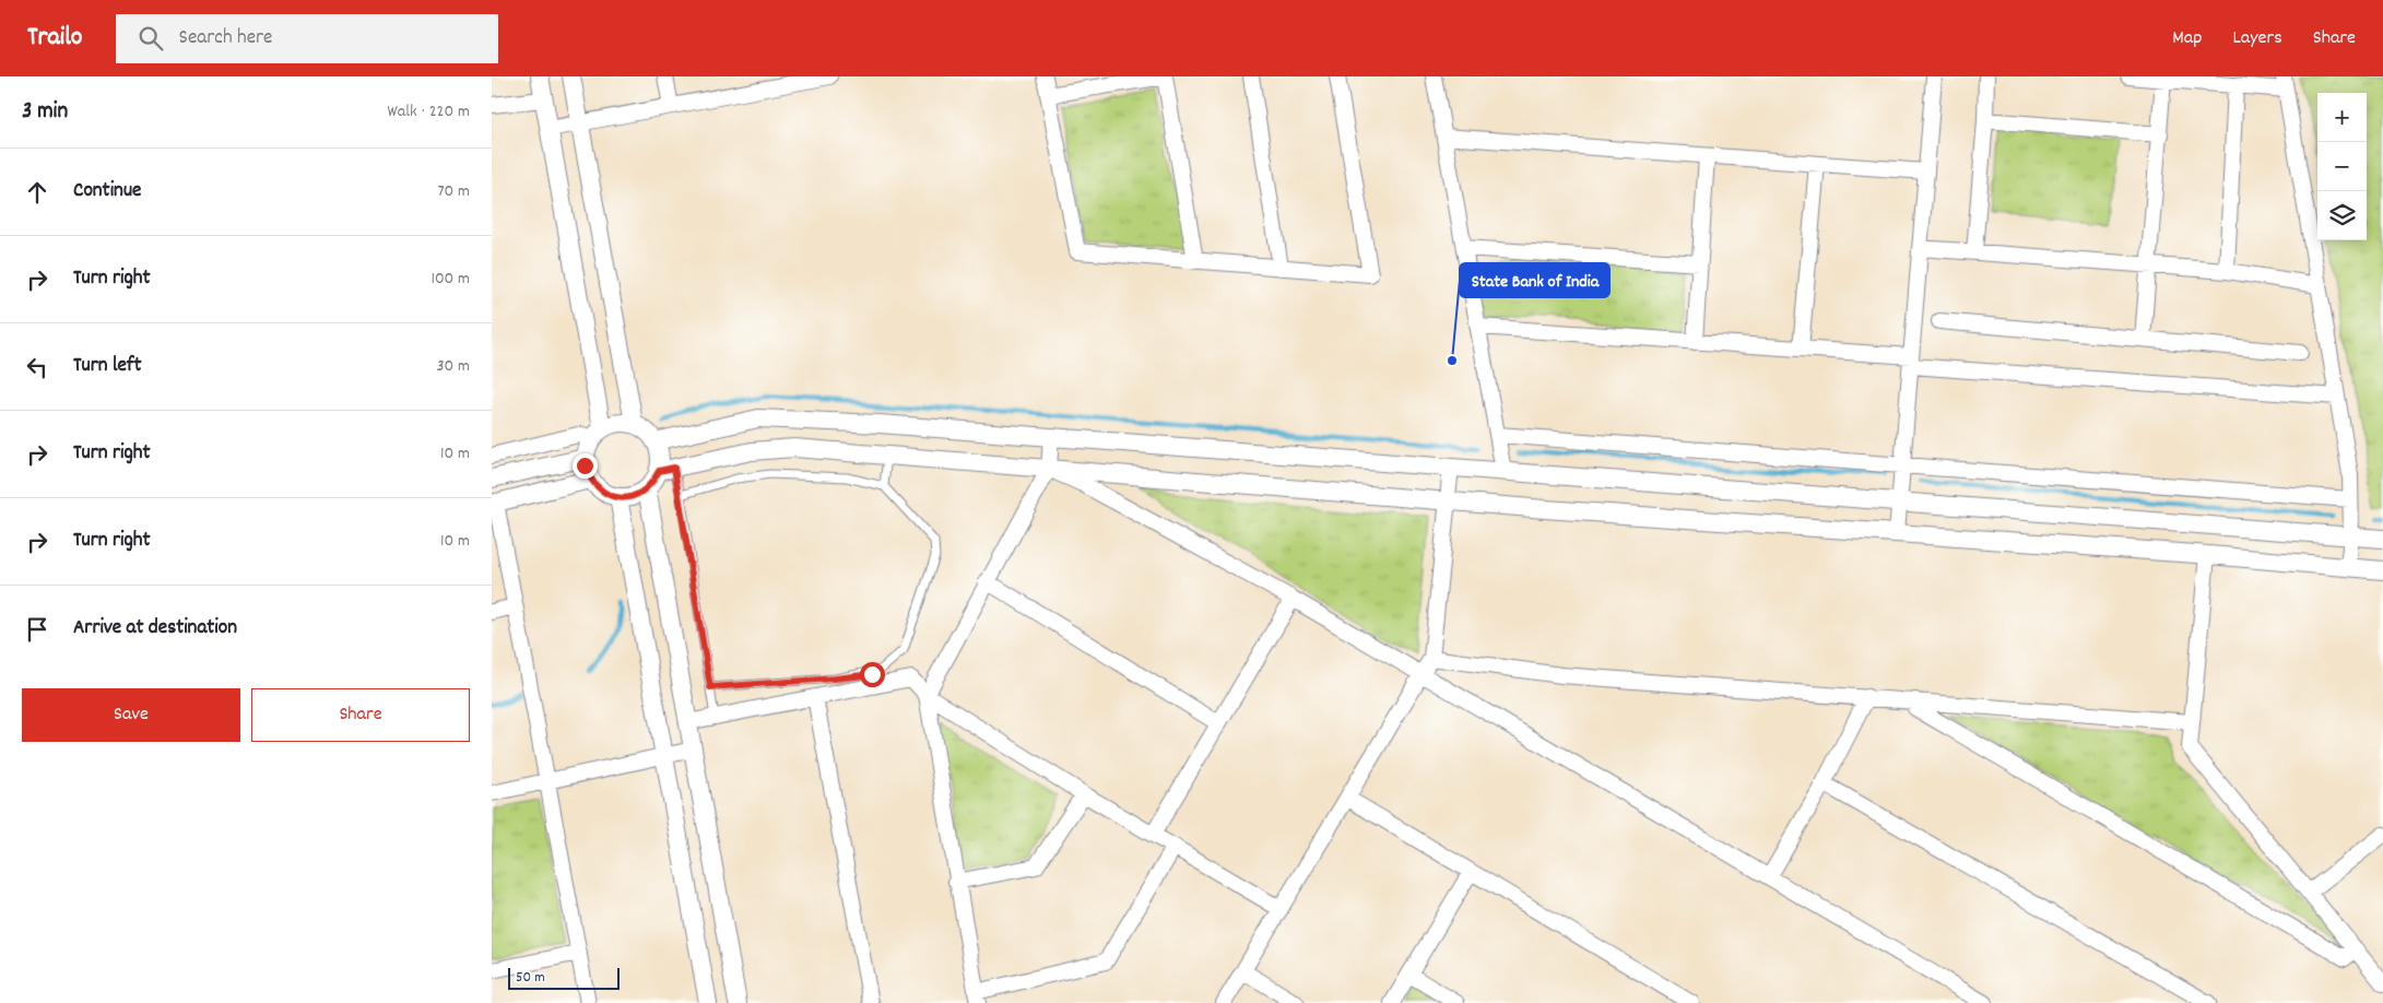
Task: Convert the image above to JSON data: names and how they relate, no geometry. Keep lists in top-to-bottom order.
{
  "places": ["State Bank of India"],
  "scale_bar": "50 m",
  "page": {
    "header": "Trailo",
    "search": "Search here",
    "nav": ["Map", "Layers", "Share"],
    "heading": ["3 min", "Walk · 220 m"],
    "map_buttons": ["+", "−"],
    "list": [
      ["Continue", "70 m"],
      ["Turn right", "100 m"],
      ["Turn left", "30 m"],
      ["Turn right", "10 m"],
      ["Turn right", "10 m"],
      "Arrive at destination"
    ],
    "buttons": ["Save", "Share"],
    "scale": "50 m"
  }
}
